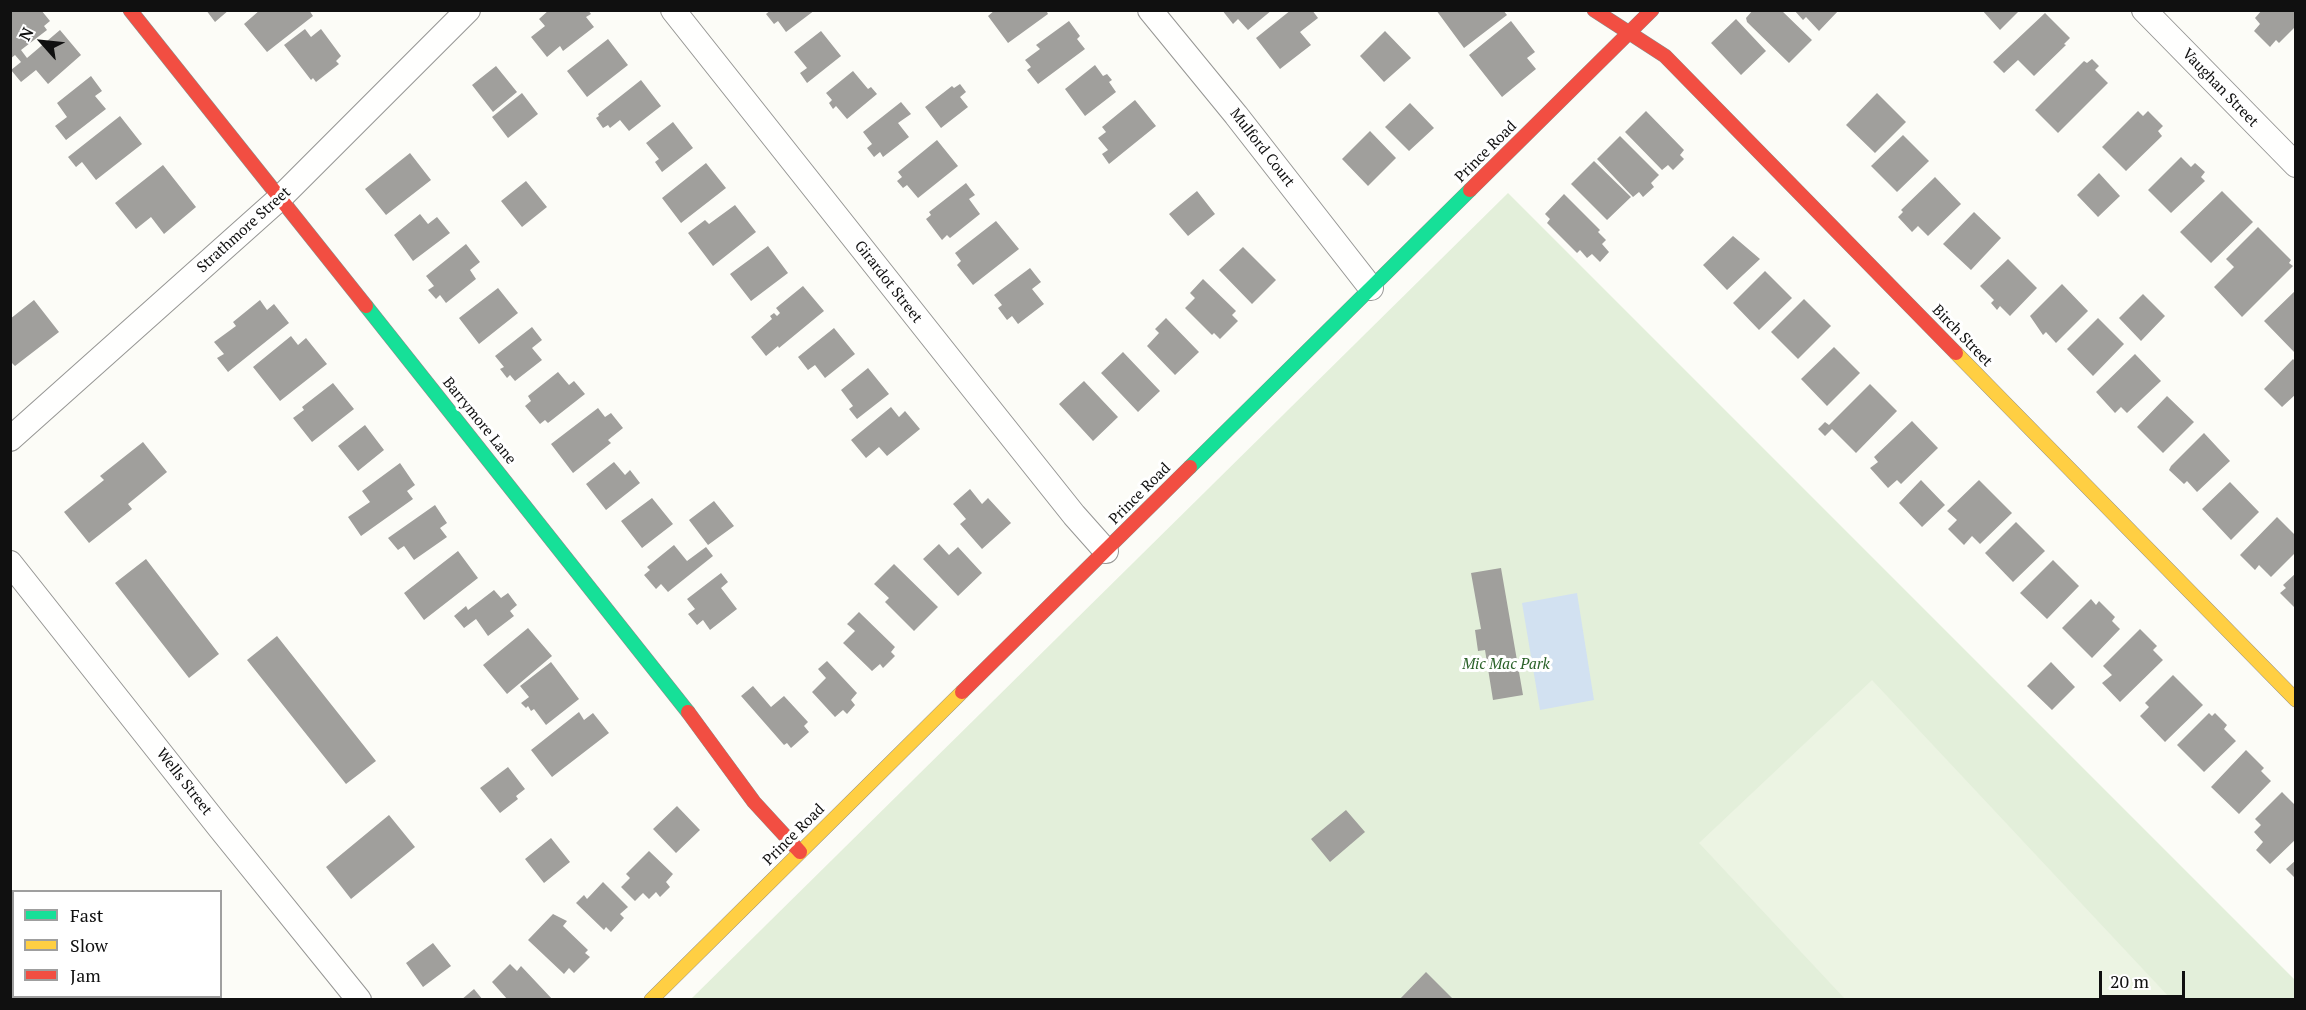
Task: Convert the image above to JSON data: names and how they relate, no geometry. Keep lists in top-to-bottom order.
{
  "streets": {
    "street": [
      "Vaughan Street",
      "Mulford Court",
      "Prince Road",
      "Strathmore Street",
      "Girardot Street",
      "Birch Street",
      "Barrymore Lane",
      "Wells Street"
    ]
  },
  "crossings": [
    ["Mulford Court", "Prince Road"],
    ["Prince Road", "Girardot Street"],
    ["Prince Road", "Birch Street"],
    ["Prince Road", "Barrymore Lane"],
    ["Strathmore Street", "Barrymore Lane"]
  ],
  "parks": ["Mic Mac Park"],
  "legend": ["Fast", "Slow", "Jam"],
  "scale_bar": "20 m",
  "north": "top left"
}
